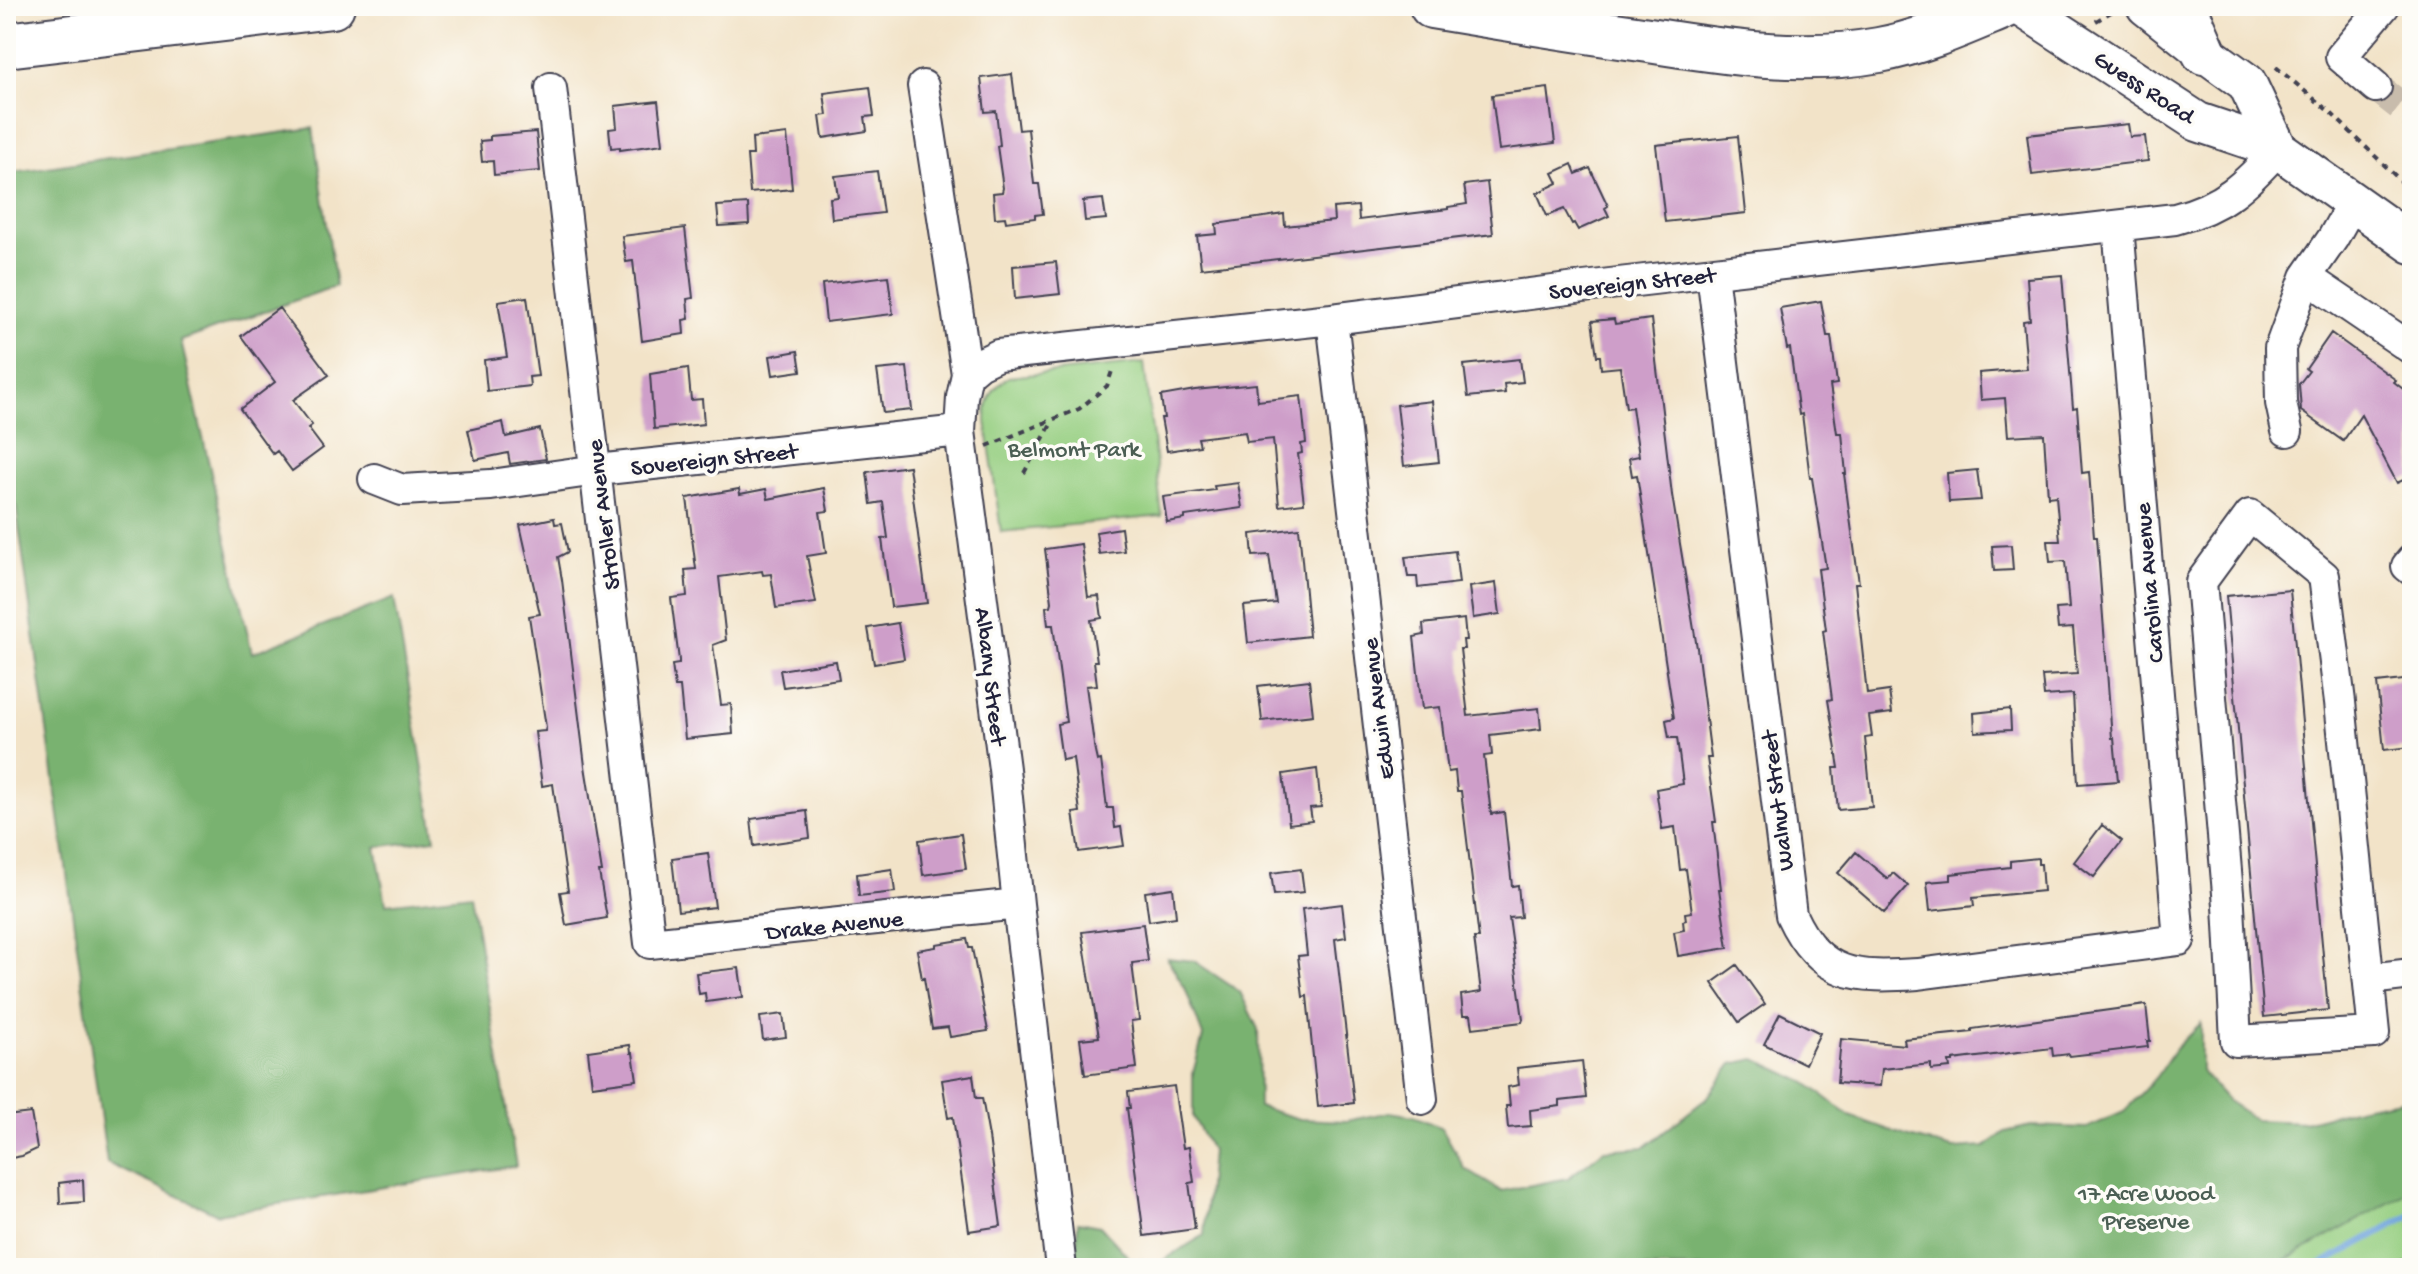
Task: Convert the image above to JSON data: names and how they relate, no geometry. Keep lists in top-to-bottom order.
{
  "streets": {
    "main road": ["Guess Road"],
    "street": [
      "Sovereign Street",
      "Stroller Avenue",
      "Carolina Avenue",
      "Albany Street",
      "Edwin Avenue",
      "Walnut Street",
      "Drake Avenue"
    ]
  },
  "crossings": [
    ["Guess Road", "Sovereign Street"],
    ["Sovereign Street", "Stroller Avenue"],
    ["Sovereign Street", "Carolina Avenue"],
    ["Sovereign Street", "Albany Street"],
    ["Sovereign Street", "Edwin Avenue"],
    ["Sovereign Street", "Walnut Street"],
    ["Stroller Avenue", "Drake Avenue"],
    ["Carolina Avenue", "Walnut Street"],
    ["Albany Street", "Drake Avenue"]
  ],
  "parks": ["Belmont Park", "17 Acre Wood Preserve"]
}
